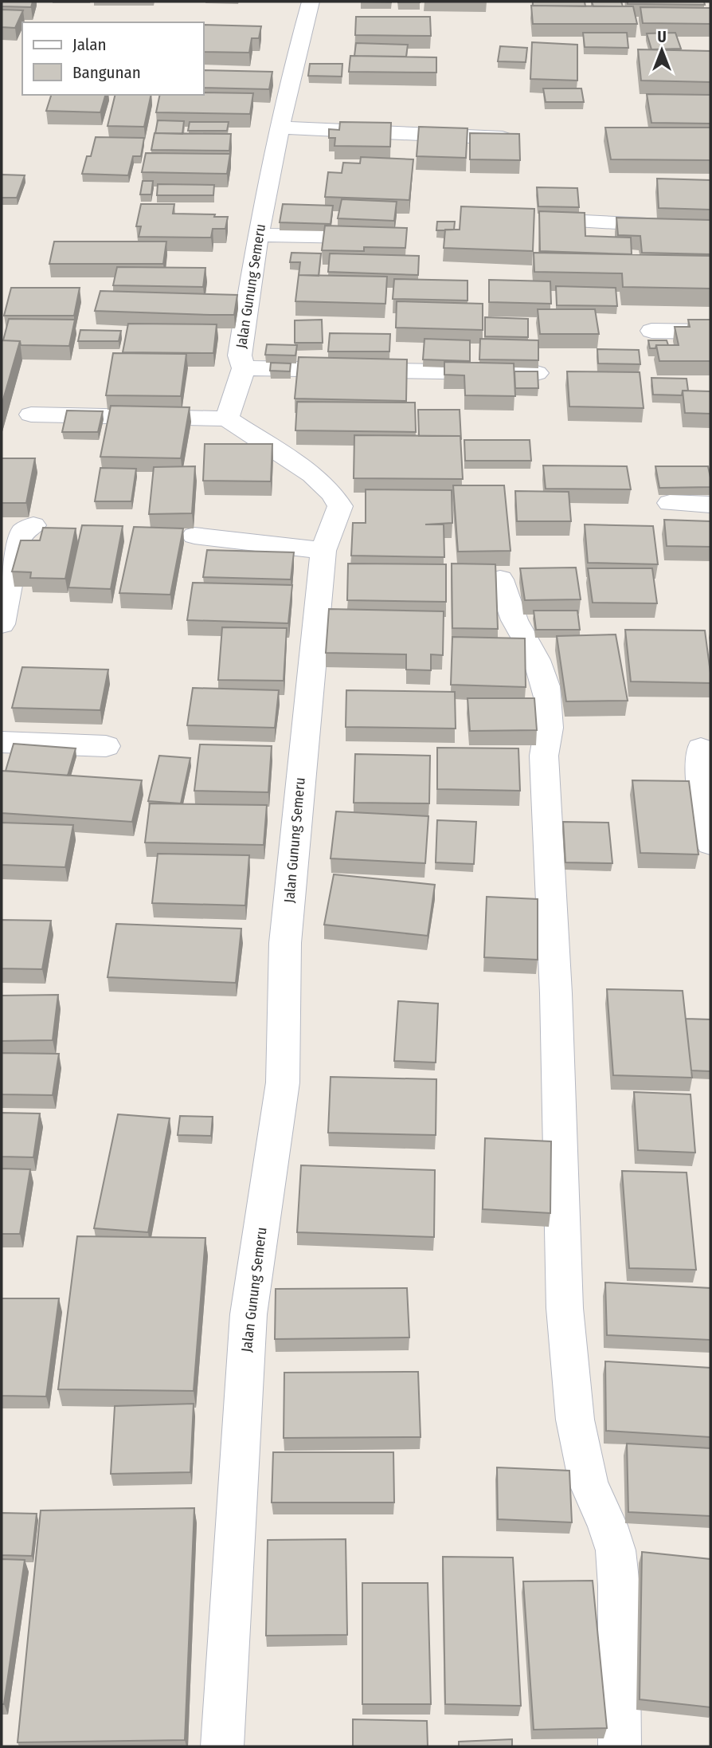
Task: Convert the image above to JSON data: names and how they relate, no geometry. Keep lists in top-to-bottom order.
{
  "streets": {
    "street": ["Jalan Gunung Semeru"]
  },
  "legend": ["Jalan", "Bangunan"],
  "north": "top"
}
